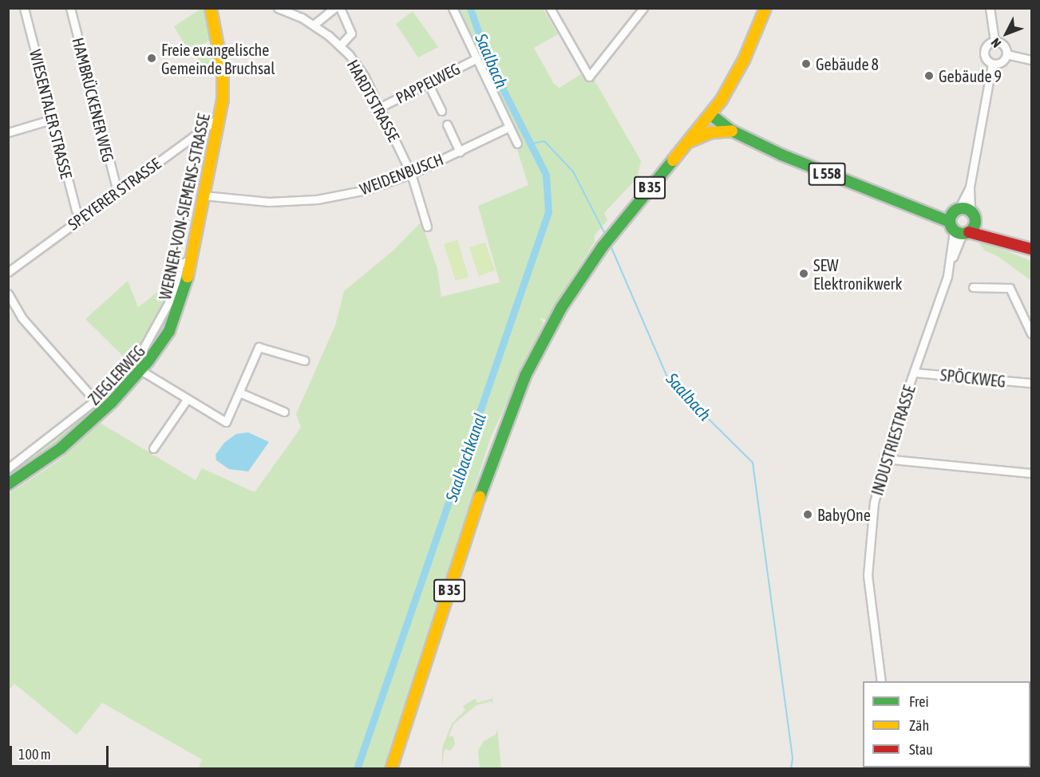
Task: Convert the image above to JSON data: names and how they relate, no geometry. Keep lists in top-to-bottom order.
{
  "streets": {
    "main road": ["L 558", "B 35", "WERNER-VON-SIEMENS-STRASSE"],
    "street": [
      "PAPPELWEG",
      "HAMBRÜCKENER WEG",
      "HARDTSTRASSE",
      "WIESENTALER STRASSE",
      "WEIDENBUSCH",
      "SPEYERER STRASSE",
      "ZIEGLERWEG",
      "SPÖCKWEG",
      "INDUSTRIESTRASSE"
    ]
  },
  "crossings": [
    ["PAPPELWEG", "HARDTSTRASSE"],
    ["HAMBRÜCKENER WEG", "SPEYERER STRASSE"],
    ["HARDTSTRASSE", "WEIDENBUSCH"],
    ["WIESENTALER STRASSE", "SPEYERER STRASSE"],
    ["WEIDENBUSCH", "WERNER-VON-SIEMENS-STRASSE"],
    ["L 558", "B 35"],
    ["L 558", "INDUSTRIESTRASSE"],
    ["SPEYERER STRASSE", "WERNER-VON-SIEMENS-STRASSE"],
    ["WERNER-VON-SIEMENS-STRASSE", "ZIEGLERWEG"],
    ["SPÖCKWEG", "INDUSTRIESTRASSE"]
  ],
  "water": ["Saalbach", "Saalbachkanal"],
  "places": [
    "Freie evangelische Gemeinde Bruchsal",
    "Gebäude 8",
    "Gebäude 9",
    "SEW Elektronikwerk",
    "BabyOne"
  ],
  "legend": ["Frei", "Zäh", "Stau"],
  "scale_bar": "100 m",
  "north": "bottom left"
}
